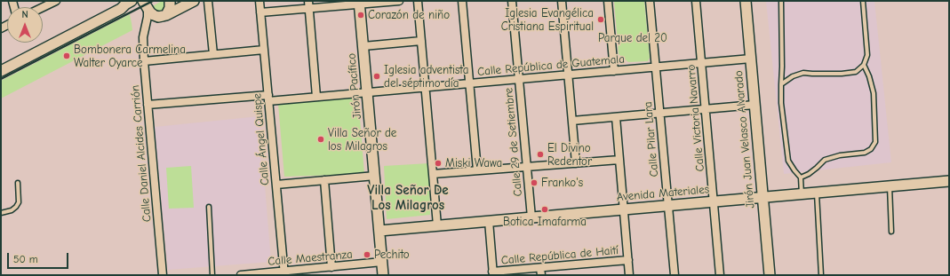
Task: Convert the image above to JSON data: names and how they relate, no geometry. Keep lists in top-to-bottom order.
{
  "streets": {
    "street": [
      "Calle República de Guatemala",
      "Jirón Pacífico",
      "Calle Victoria Navarro",
      "Calle Ángel Quispe",
      "Calle Pilar Lara",
      "Jirón Juan Velasco Alvarado",
      "Calle 29 de Setiembre",
      "Calle Daniel Alcides Carrión",
      "Avenida Materiales",
      "Calle República de Haití",
      "Calle Maestranza"
    ]
  },
  "crossings": [
    ["Calle República de Guatemala", "Jirón Pacífico"],
    ["Calle República de Guatemala", "Calle Victoria Navarro"],
    ["Calle República de Guatemala", "Calle Ángel Quispe"],
    ["Calle República de Guatemala", "Calle Pilar Lara"],
    ["Calle República de Guatemala", "Jirón Juan Velasco Alvarado"],
    ["Calle República de Guatemala", "Calle 29 de Setiembre"],
    ["Calle República de Guatemala", "Calle Daniel Alcides Carrión"],
    ["Jirón Pacífico", "Avenida Materiales"],
    ["Jirón Pacífico", "Calle Maestranza"],
    ["Calle Victoria Navarro", "Avenida Materiales"],
    ["Calle Ángel Quispe", "Calle Maestranza"],
    ["Calle Pilar Lara", "Avenida Materiales"],
    ["Jirón Juan Velasco Alvarado", "Avenida Materiales"],
    ["Calle 29 de Setiembre", "Avenida Materiales"]
  ],
  "districts": ["Villa Señor De Los Milagros"],
  "parks": ["Parque del 20"],
  "places": [
    "Corazón de niño",
    "Iglesia Evangélica Cristiana Espiritual",
    "Bombonera Carmelina Walter Oyarce",
    "Iglesia adventista del séptimo día",
    "Villa Señor de los Milagros",
    "El Divino Redentor",
    "Miski Wawa",
    "Franko's",
    "Botica Imafarma",
    "Pechito"
  ],
  "scale_bar": "50 m",
  "north": "top"
}
